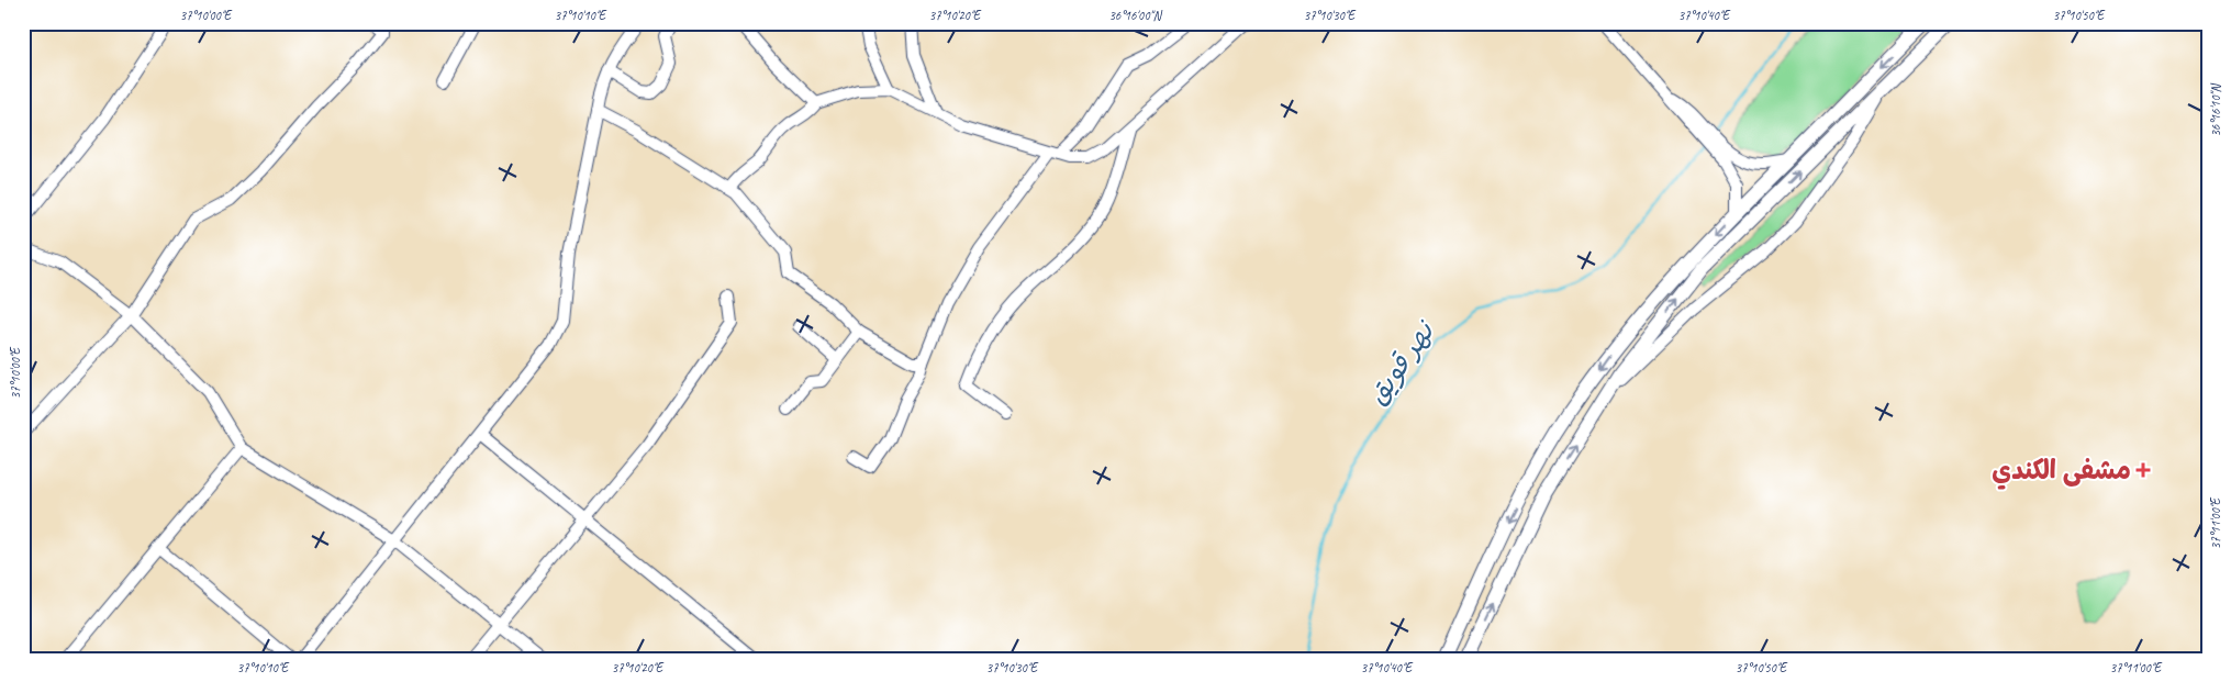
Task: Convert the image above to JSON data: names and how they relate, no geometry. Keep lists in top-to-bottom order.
{
  "water": ["نهر قويق"],
  "places": {
    "health": ["مشفى الكندي"]
  },
  "coordinates": [
    "37°10'00\"E",
    "37°10'10\"E",
    "37°10'20\"E",
    "36°16'00\"N",
    "37°10'30\"E",
    "37°10'40\"E",
    "37°10'50\"E",
    "36°16'10\"N",
    "37°11'00\"E"
  ]
}
